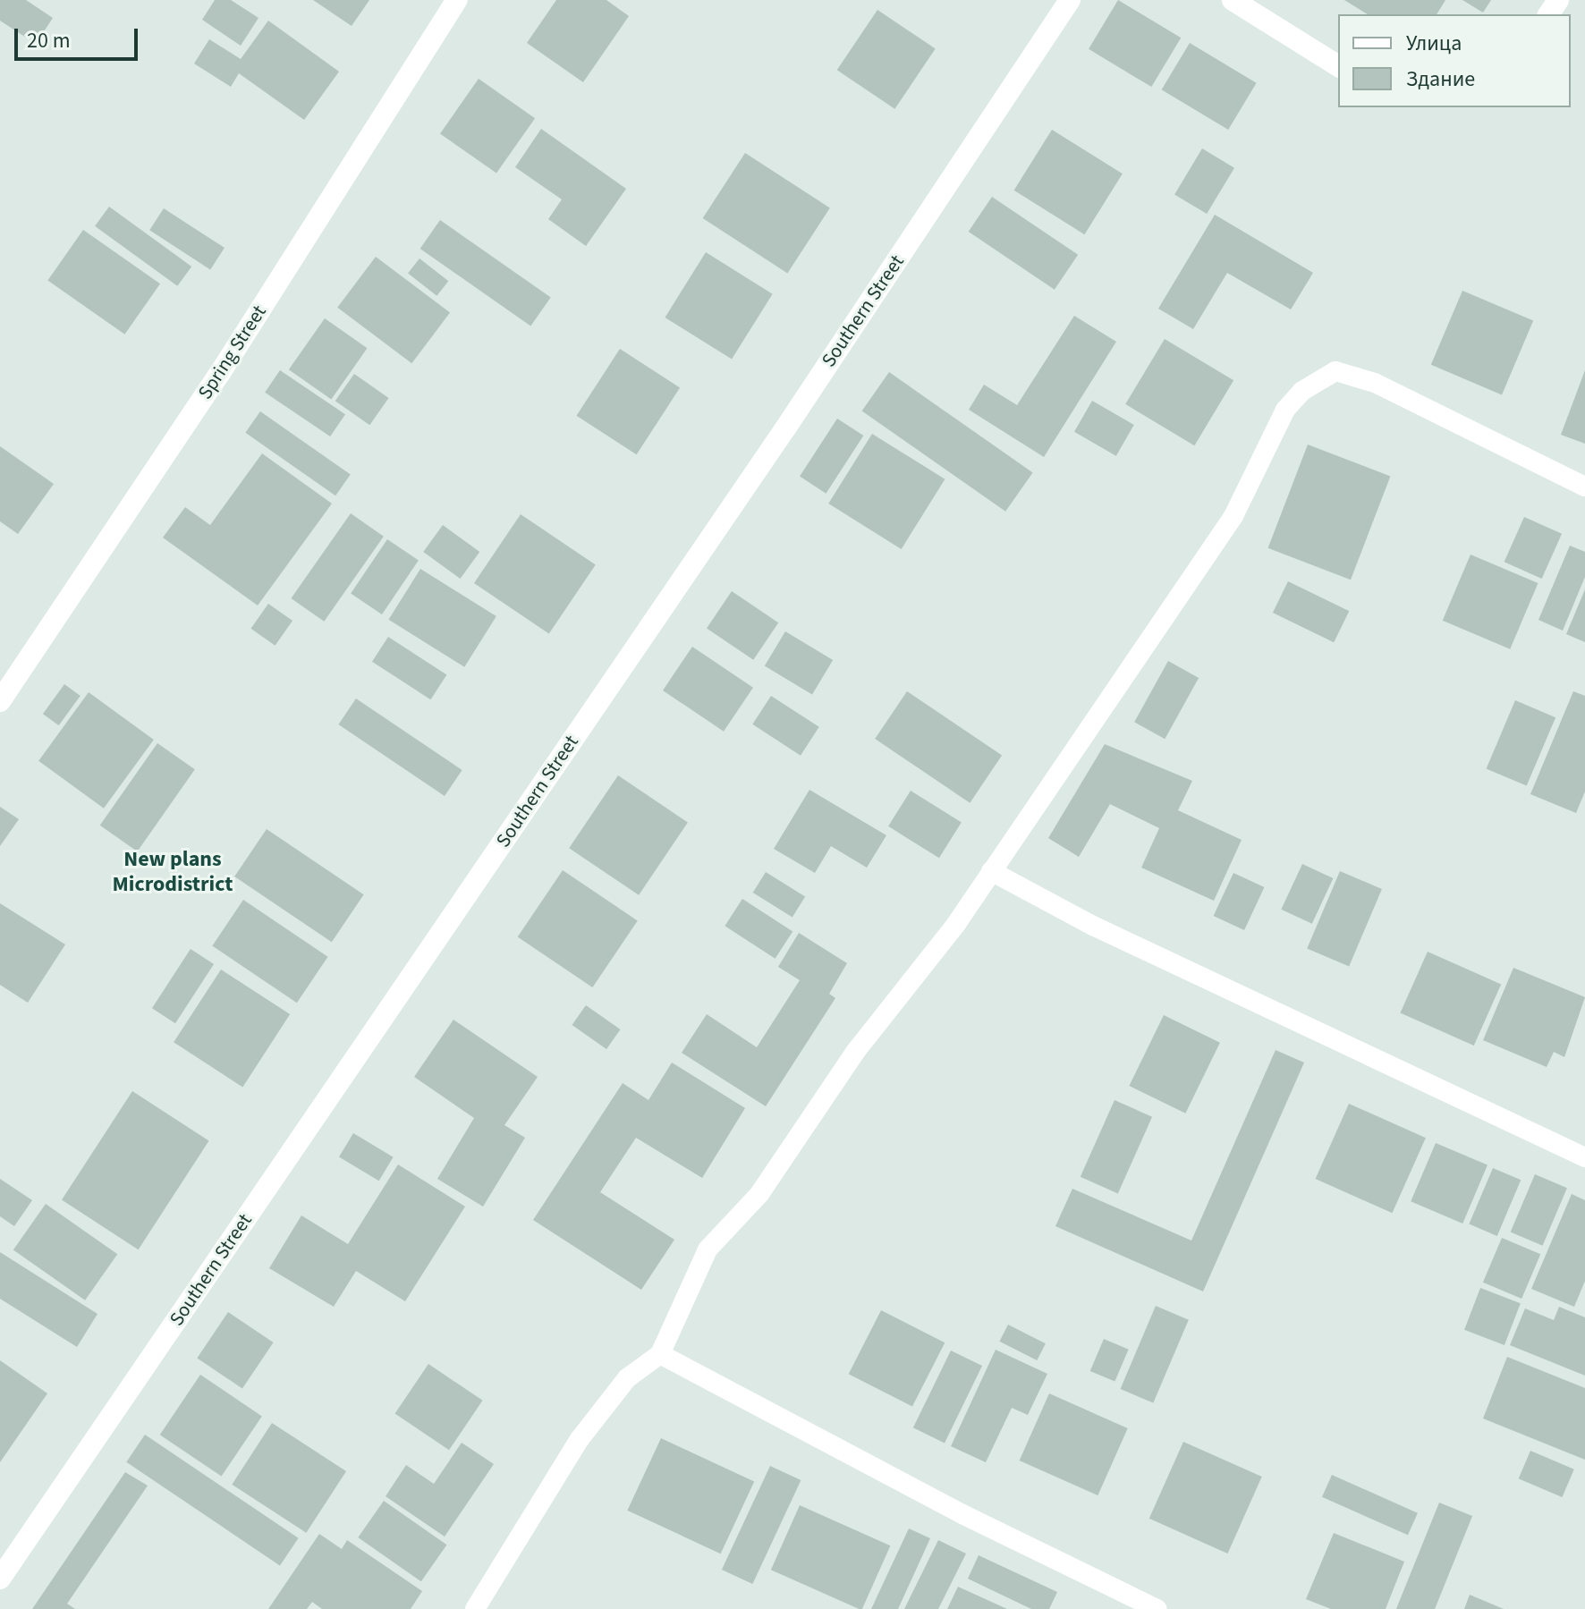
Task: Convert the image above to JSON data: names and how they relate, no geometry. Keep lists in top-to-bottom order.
{
  "streets": {
    "street": ["Southern Street", "Spring Street"]
  },
  "districts": ["New plans Microdistrict"],
  "legend": ["Улица", "Здание"],
  "scale_bar": "20 m"
}
